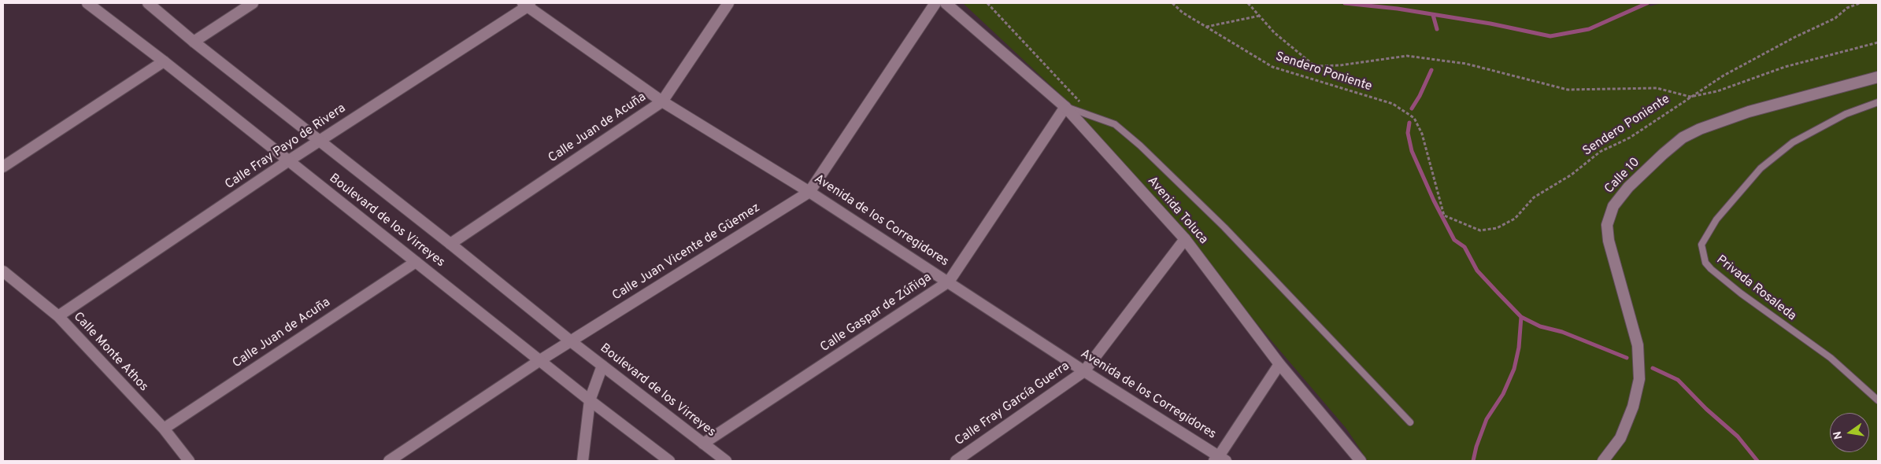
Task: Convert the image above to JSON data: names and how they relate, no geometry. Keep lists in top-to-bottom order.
{
  "streets": {
    "street": [
      "Calle Juan de Acuña",
      "Calle Fray Payo de Rivera",
      "Calle 10",
      "Avenida Toluca",
      "Boulevard de los Virreyes",
      "Avenida de los Corregidores",
      "Calle Juan Vicente de Güemez",
      "Calle Gaspar de Zúñiga",
      "Calle Monte Athos",
      "Calle Fray García Guerra"
    ],
    "lane": ["Privada Rosaleda"],
    "path": ["Sendero Poniente"]
  },
  "crossings": [
    ["Calle Juan de Acuña", "Boulevard de los Virreyes"],
    ["Calle Juan de Acuña", "Avenida de los Corregidores"],
    ["Calle Juan de Acuña", "Calle Monte Athos"],
    ["Calle Fray Payo de Rivera", "Boulevard de los Virreyes"],
    ["Calle Fray Payo de Rivera", "Avenida de los Corregidores"],
    ["Calle Fray Payo de Rivera", "Calle Monte Athos"],
    ["Avenida Toluca", "Calle Gaspar de Zúñiga"],
    ["Avenida Toluca", "Calle Fray García Guerra"],
    ["Boulevard de los Virreyes", "Calle Juan Vicente de Güemez"],
    ["Boulevard de los Virreyes", "Calle Gaspar de Zúñiga"],
    ["Avenida de los Corregidores", "Calle Juan Vicente de Güemez"],
    ["Avenida de los Corregidores", "Calle Gaspar de Zúñiga"],
    ["Avenida de los Corregidores", "Calle Fray García Guerra"]
  ],
  "north": "left"
}
